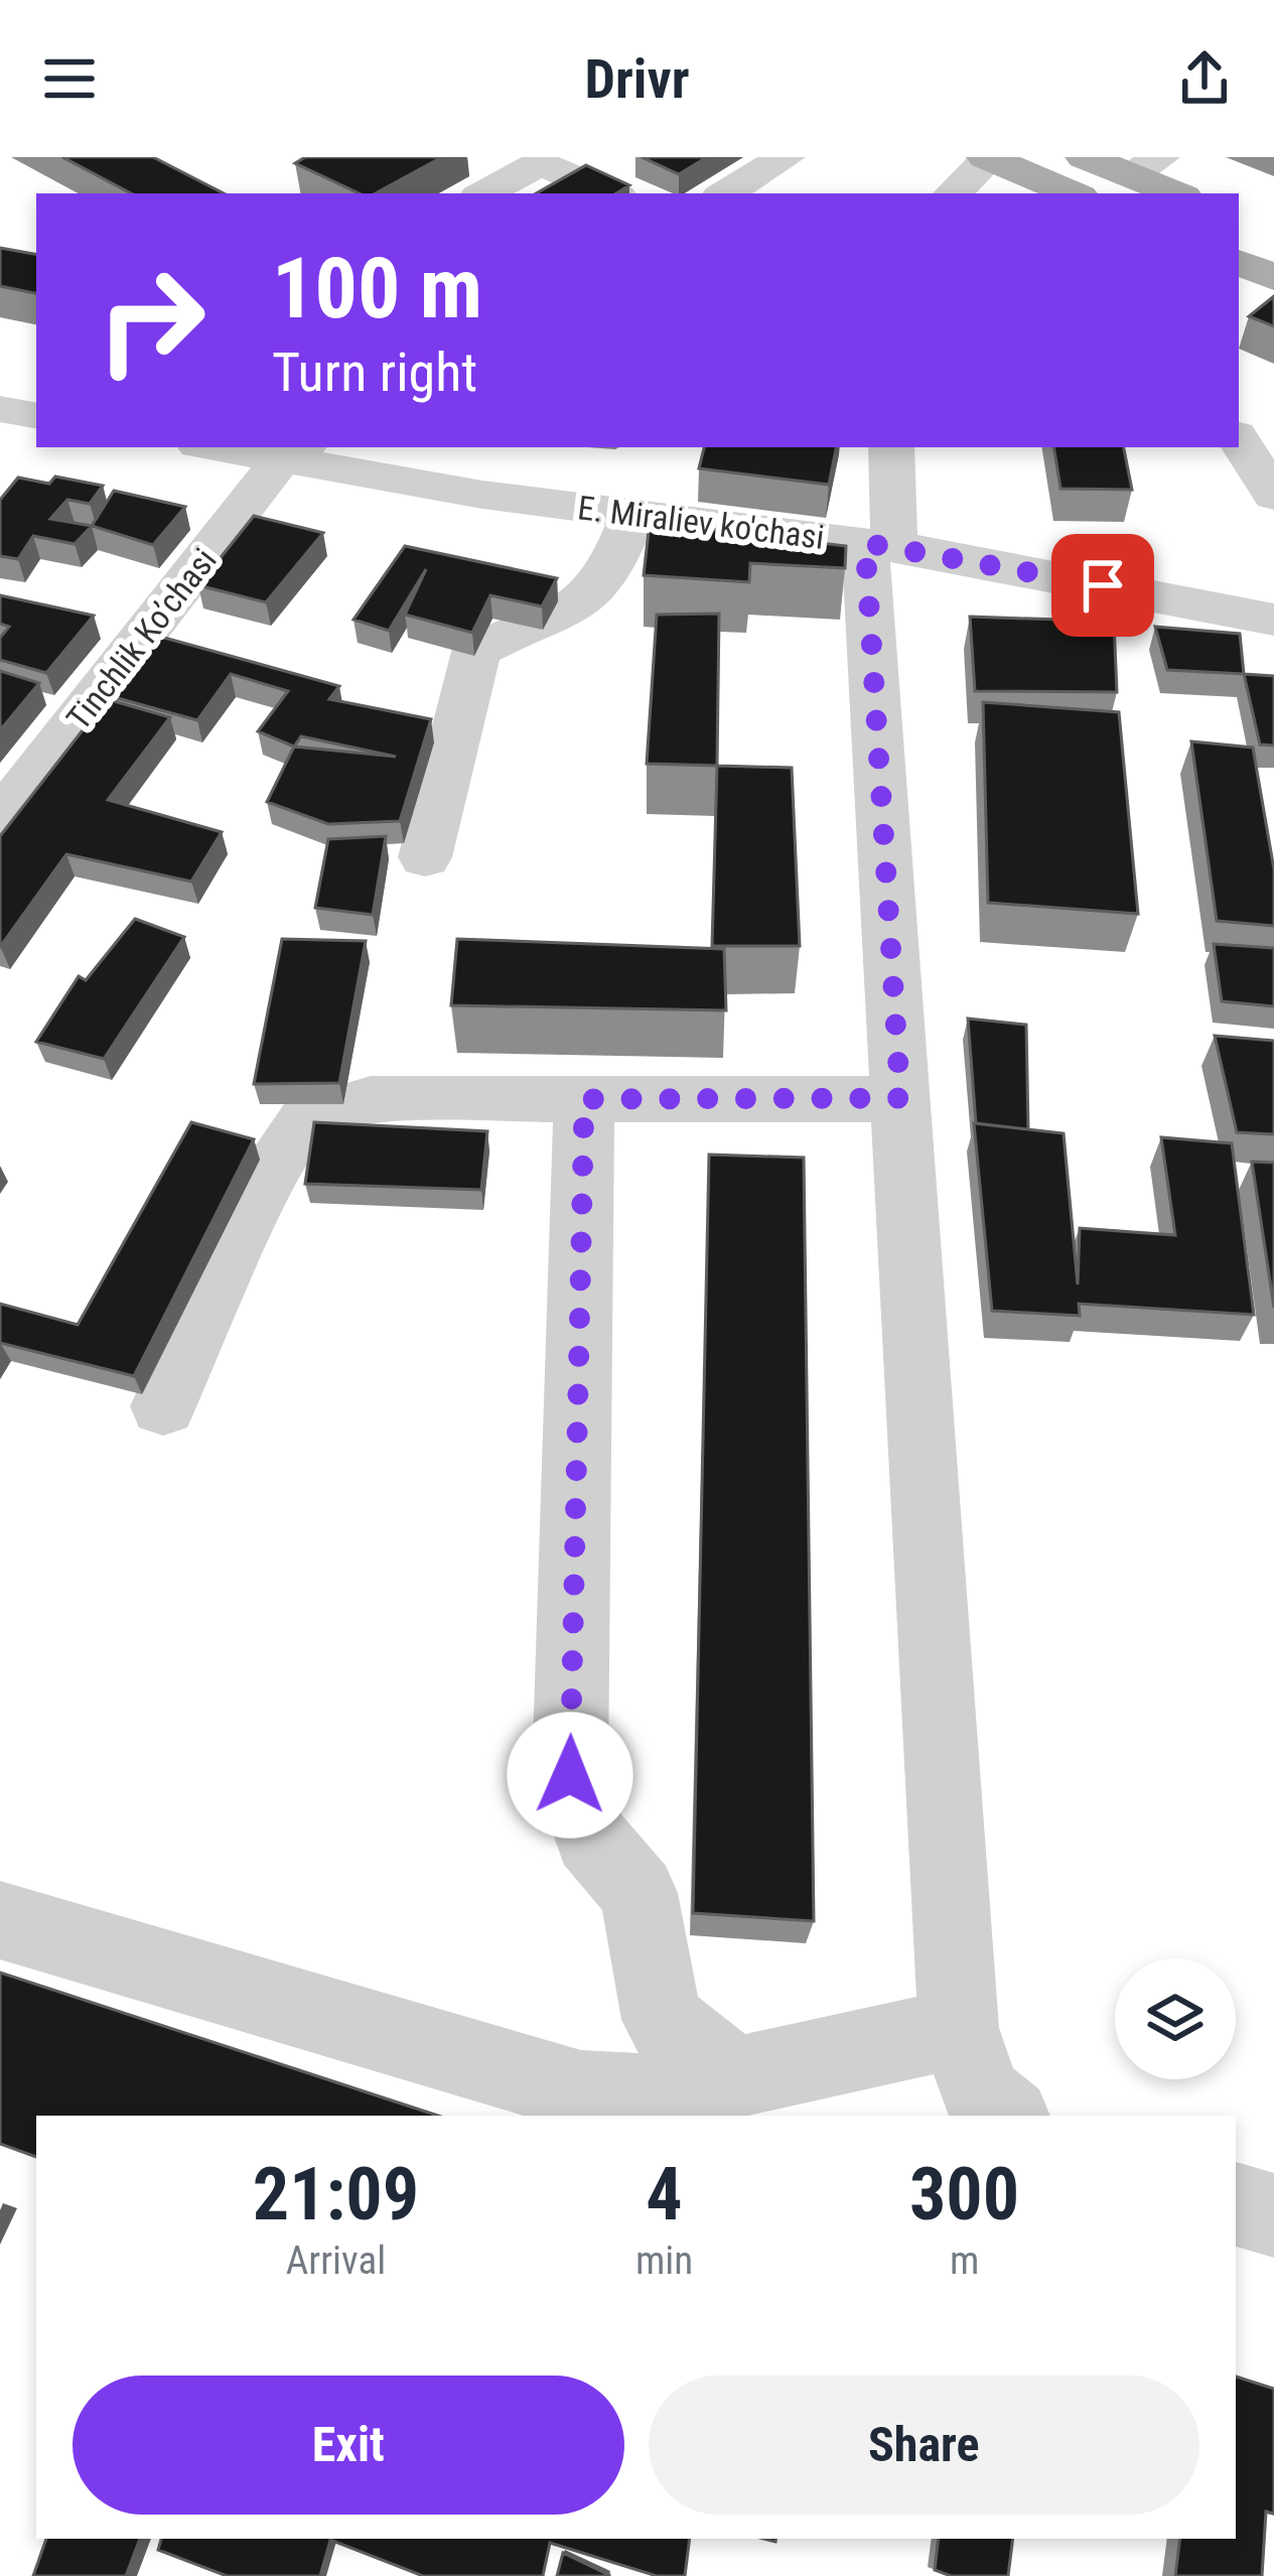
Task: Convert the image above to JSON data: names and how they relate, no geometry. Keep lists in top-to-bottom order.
{
  "streets": {
    "street": ["E. Miraliev ko'chasi", "Tinchlik Ko’chasi"]
  },
  "crossings": [
    ["E. Miraliev ko'chasi", "Tinchlik Ko’chasi"]
  ],
  "page": {
    "header": "Drivr",
    "turn": ["100 m", "Turn right"],
    "eta": [
      "21:09",
      "Arrival",
      "4",
      "min",
      "300",
      "m"
    ],
    "buttons": ["Exit", "Share"]
  }
}
